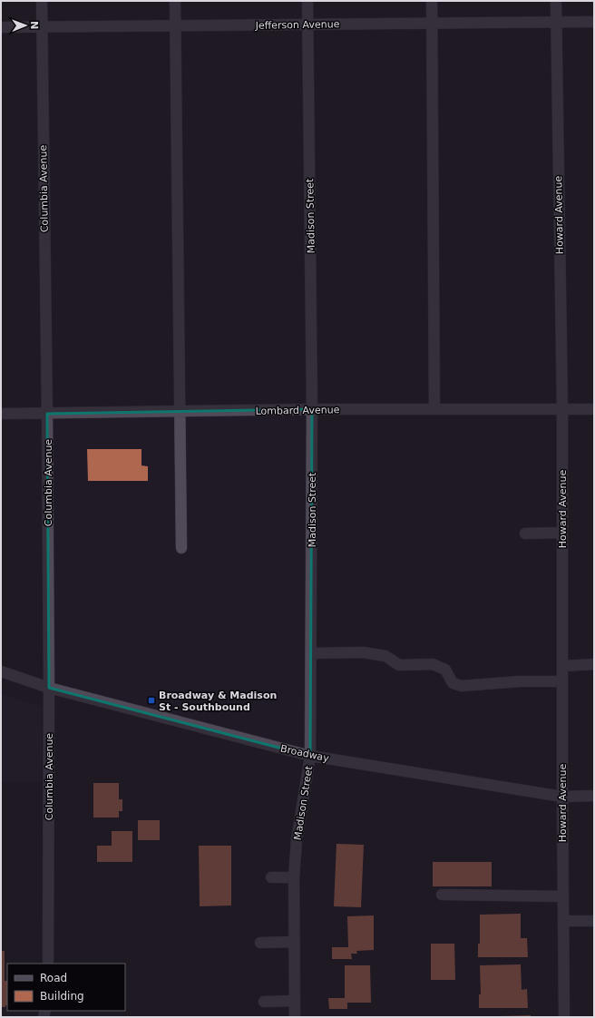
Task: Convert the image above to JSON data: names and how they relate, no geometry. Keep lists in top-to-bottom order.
{
  "streets": {
    "street": [
      "Jefferson Avenue",
      "Columbia Avenue",
      "Howard Avenue",
      "Madison Street",
      "Lombard Avenue",
      "Broadway"
    ]
  },
  "crossings": [
    ["Jefferson Avenue", "Columbia Avenue"],
    ["Jefferson Avenue", "Howard Avenue"],
    ["Jefferson Avenue", "Madison Street"],
    ["Columbia Avenue", "Lombard Avenue"],
    ["Columbia Avenue", "Broadway"],
    ["Howard Avenue", "Lombard Avenue"],
    ["Howard Avenue", "Broadway"],
    ["Madison Street", "Lombard Avenue"],
    ["Madison Street", "Broadway"]
  ],
  "places": {
    "transit": ["Broadway & Madison St - Southbound"]
  },
  "legend": ["Road", "Building"],
  "north": "right"
}
